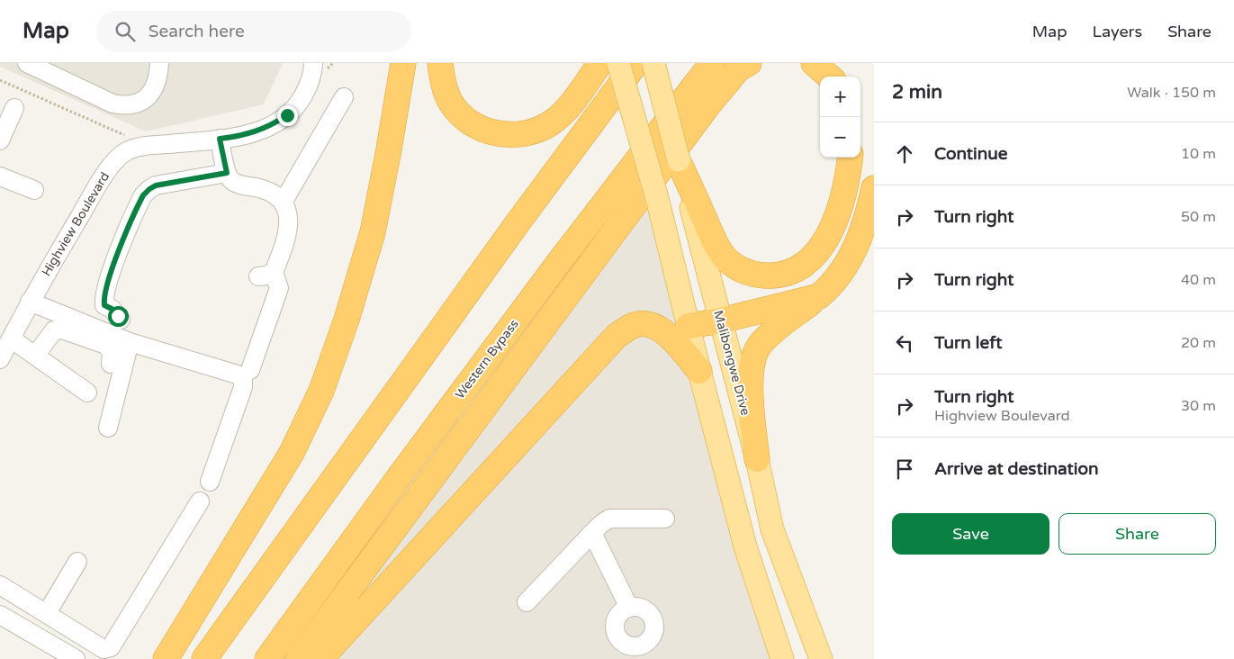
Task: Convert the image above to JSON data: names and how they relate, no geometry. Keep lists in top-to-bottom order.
{
  "streets": {
    "highway": ["Western Bypass"],
    "main road": ["Malibongwe Drive"],
    "street": ["Highview Boulevard"]
  },
  "page": {
    "header": "Map",
    "search": "Search here",
    "nav": ["Map", "Layers", "Share"],
    "heading": ["2 min", "Walk · 150 m"],
    "map_buttons": ["+", "−"],
    "list": [
      ["Continue", "10 m"],
      ["Turn right", "50 m"],
      ["Turn right", "40 m"],
      ["Turn left", "20 m"],
      ["Turn right", "Highview Boulevard", "30 m"],
      "Arrive at destination"
    ],
    "buttons": ["Save", "Share"]
  }
}
